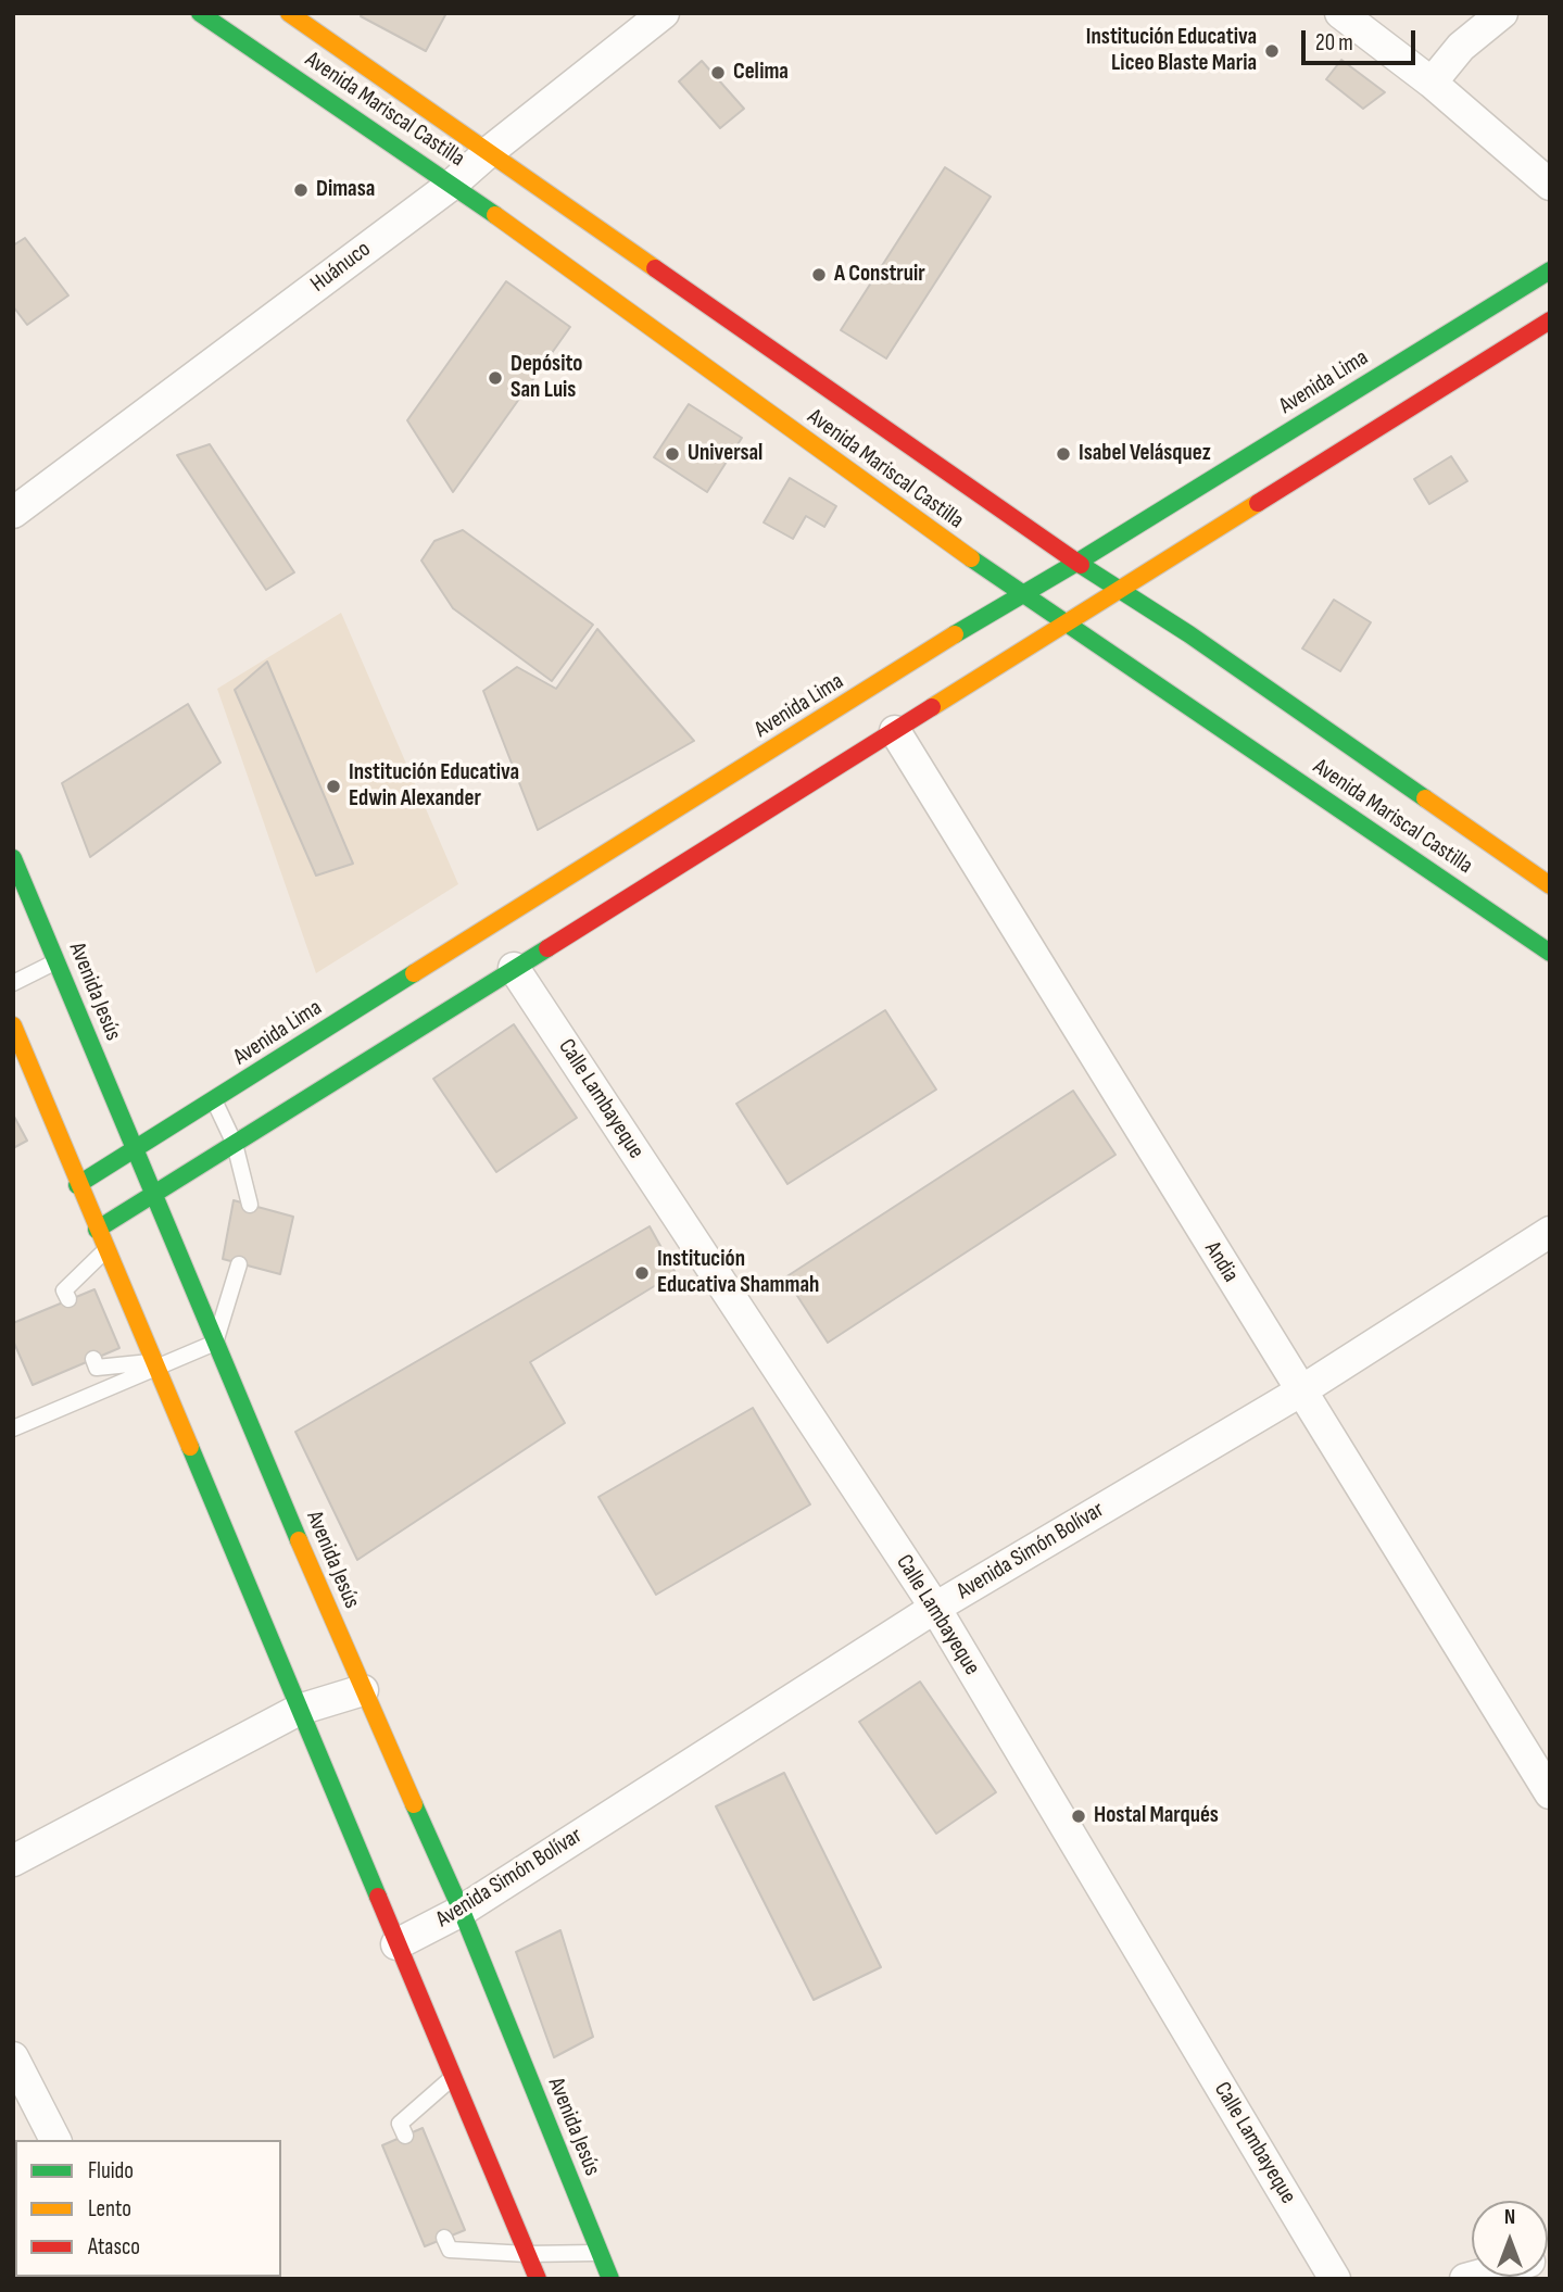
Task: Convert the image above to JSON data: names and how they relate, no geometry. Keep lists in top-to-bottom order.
{
  "streets": {
    "main road": ["Avenida Mariscal Castilla", "Avenida Lima", "Avenida Jesús"],
    "street": [
      "Huánuco",
      "Calle Lambayeque",
      "Andia",
      "Avenida Simón Bolívar"
    ]
  },
  "crossings": [
    ["Avenida Mariscal Castilla", "Huánuco"],
    ["Avenida Mariscal Castilla", "Avenida Lima"],
    ["Avenida Lima", "Avenida Jesús"],
    ["Avenida Jesús", "Avenida Simón Bolívar"],
    ["Calle Lambayeque", "Avenida Simón Bolívar"],
    ["Andia", "Avenida Simón Bolívar"]
  ],
  "places": [
    "Institución Educativa Liceo Blaste Maria",
    "Celima",
    "Dimasa",
    "A Construir",
    "Depósito San Luis",
    "Universal",
    "Isabel Velásquez",
    "Institución Educativa Edwin Alexander",
    "Institución Educativa Shammah",
    "Hostal Marqués"
  ],
  "legend": ["Fluido", "Lento", "Atasco"],
  "scale_bar": "20 m",
  "north": "top"
}
